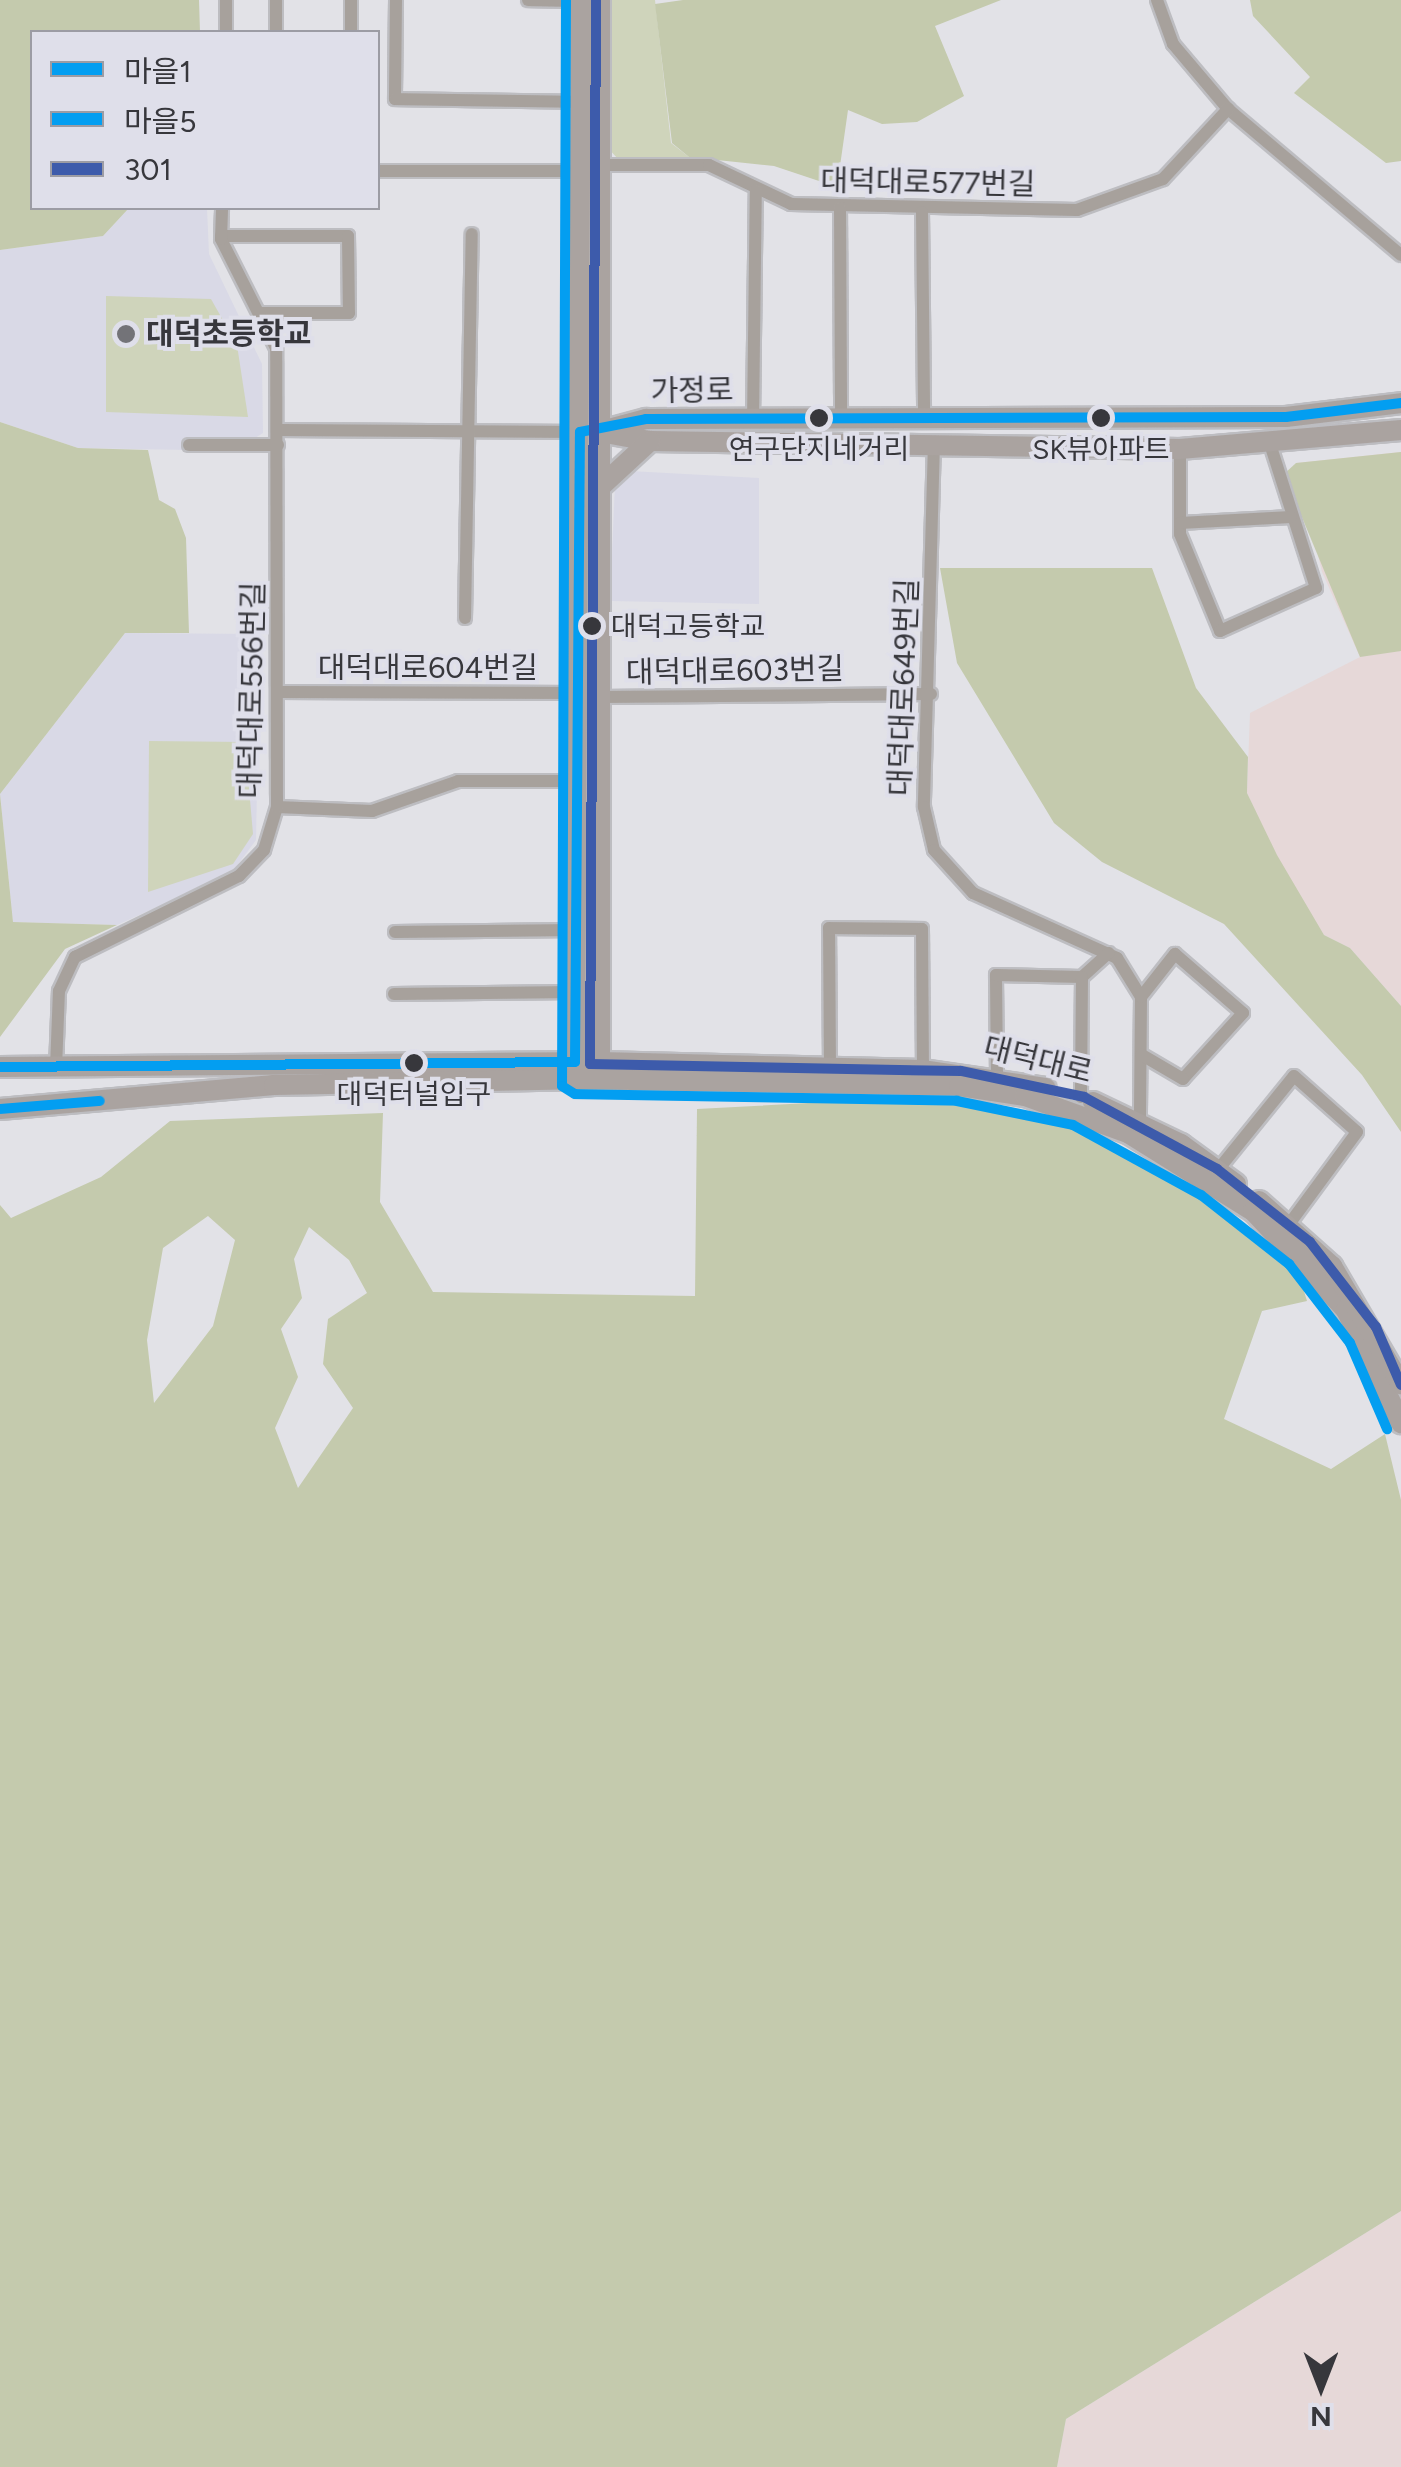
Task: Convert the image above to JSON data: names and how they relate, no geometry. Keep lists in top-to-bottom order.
{
  "streets": {
    "main road": ["가정로", "대덕대로"],
    "street": [
      "대덕대로577번길",
      "대덕대로604번길",
      "대덕대로603번길",
      "대덕대로649번길",
      "대덕대로556번길"
    ]
  },
  "crossings": [
    ["대덕대로577번길", "가정로"],
    ["가정로", "대덕대로649번길"],
    ["대덕대로604번길", "대덕대로603번길"],
    ["대덕대로604번길", "대덕대로556번길"],
    ["대덕대로603번길", "대덕대로649번길"]
  ],
  "places": [
    "대덕초등학교",
    "연구단지네거리",
    "SK뷰아파트",
    "대덕고등학교",
    "대덕터널입구"
  ],
  "lines": ["transit line 마을5", "transit line 301", "transit line 마을1"],
  "legend": ["마을1", "마을5", "301"],
  "north": "bottom"
}
